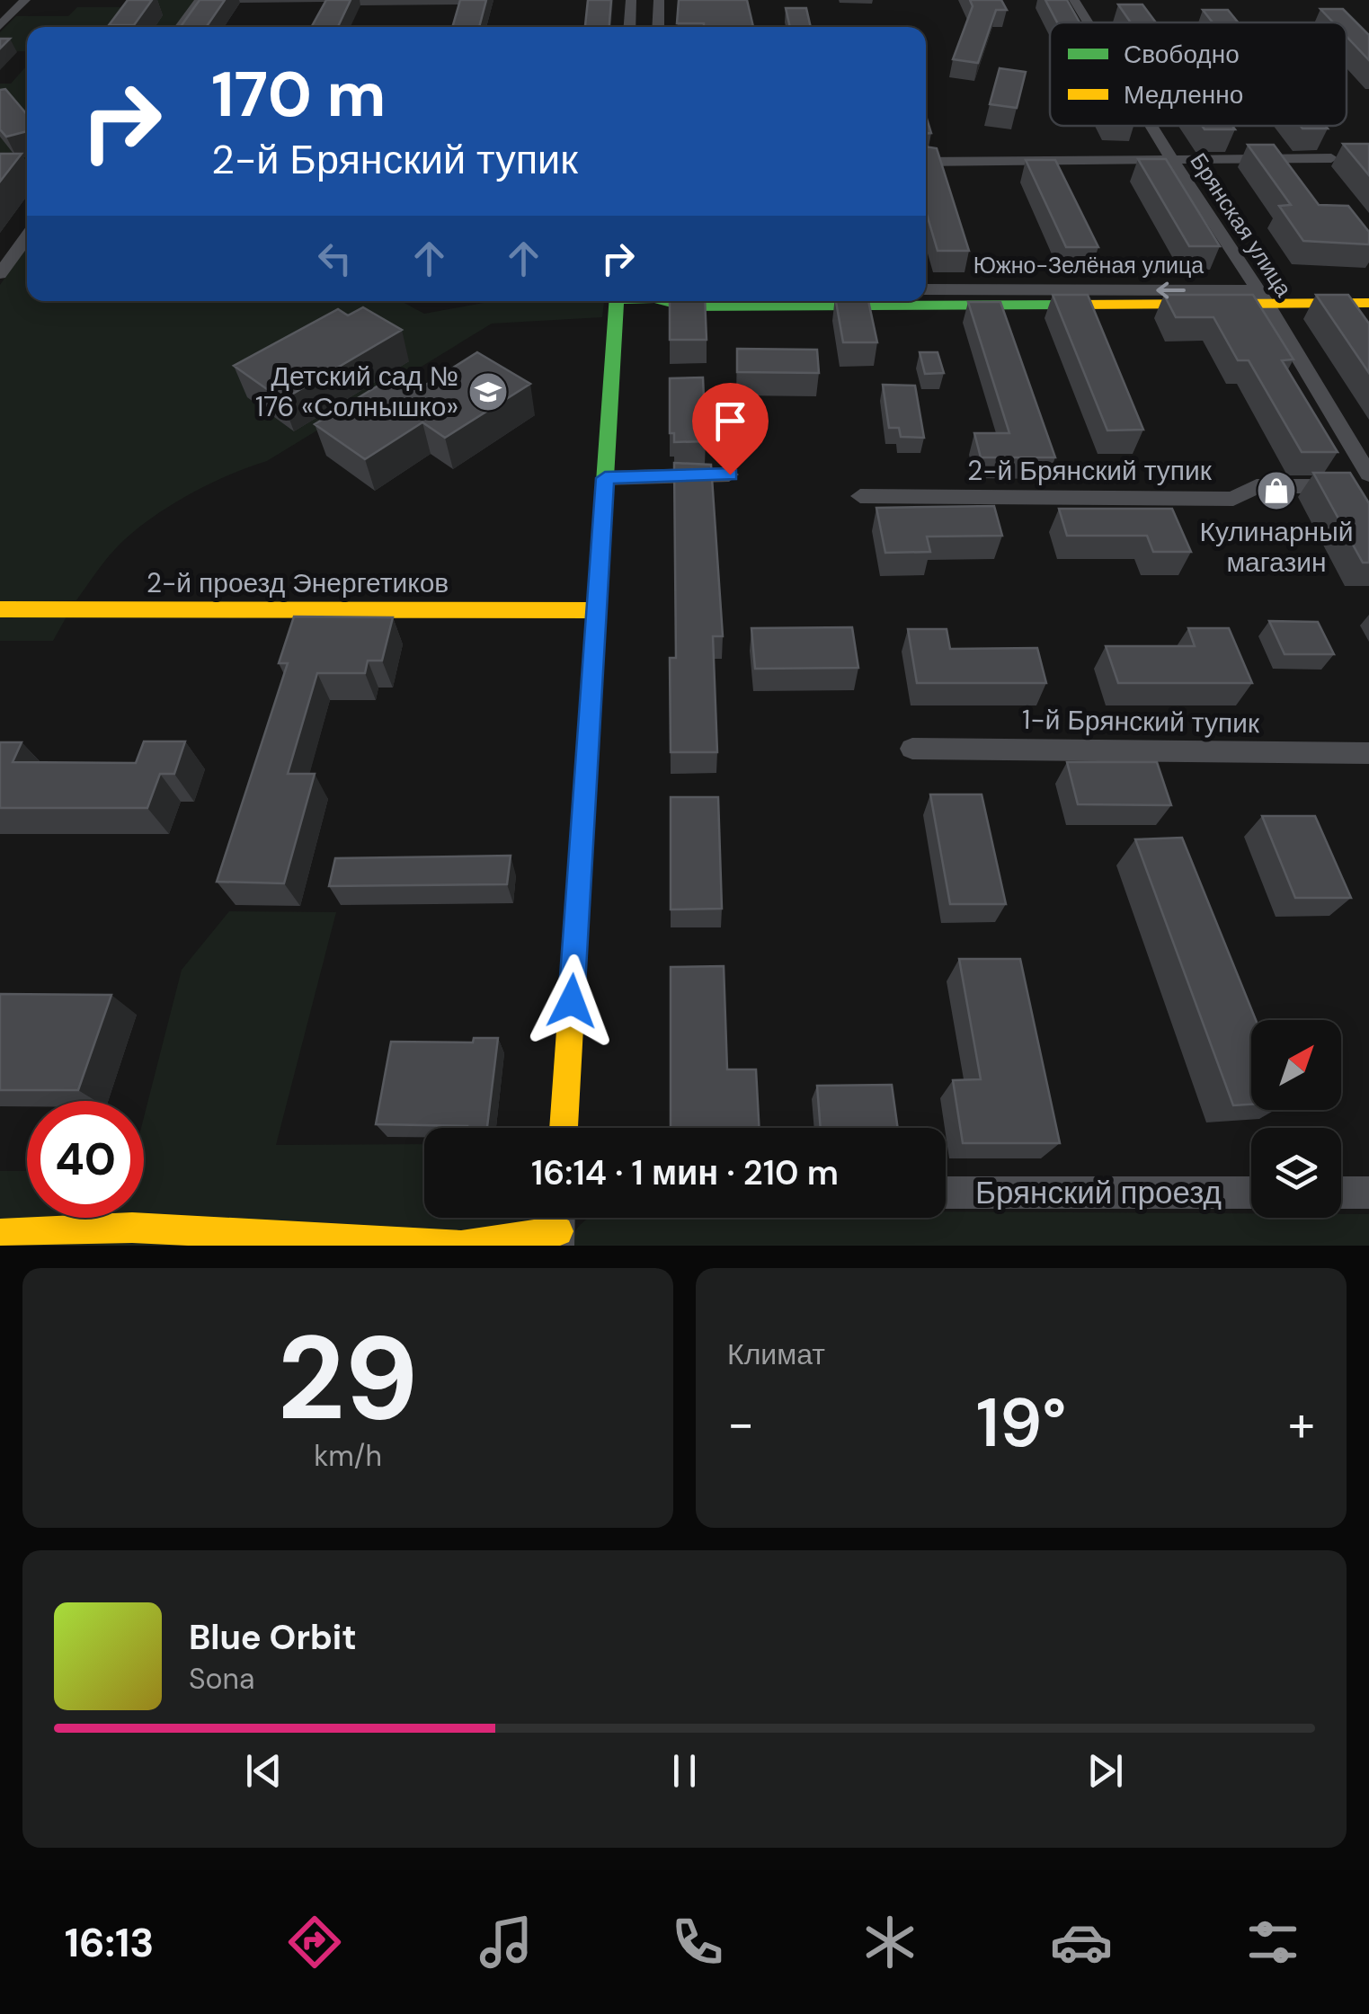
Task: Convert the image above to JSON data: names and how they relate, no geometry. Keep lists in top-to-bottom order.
{
  "streets": {
    "street": [
      "Брянская улица",
      "Южно-Зелёная улица",
      "2-й Брянский тупик",
      "2-й проезд Энергетиков",
      "1-й Брянский тупик",
      "Брянский проезд"
    ]
  },
  "crossings": [
    ["Брянская улица", "Южно-Зелёная улица"]
  ],
  "places": {
    "school or university": ["Детский сад № 176 «Солнышко»"],
    "shop": ["Кулинарный магазин"]
  },
  "legend": ["Свободно", "Медленно"],
  "north": "top right",
  "page": {
    "turn": ["170 m", "2-й Брянский тупик"],
    "limit": "40",
    "trip": "16:14 · 1 мин · 210 m",
    "tile": [
      ["29", "km/h"],
      "Климат"
    ],
    "heat": ["−", "19°", "+"],
    "song": ["Blue Orbit", "Sona"],
    "tabs": "16:13"
  }
}
